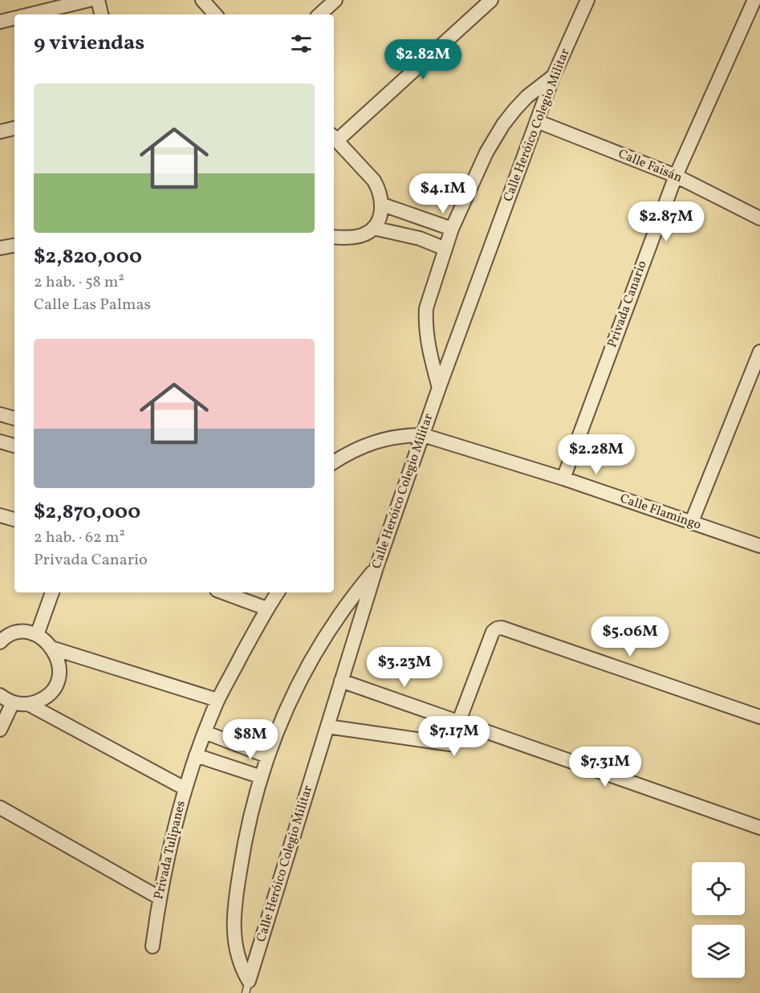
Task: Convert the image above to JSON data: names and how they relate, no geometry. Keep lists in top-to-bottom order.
{
  "streets": {
    "street": [
      "Calle Heróico Colegio Militar",
      "Calle Faisán",
      "Privada Canario",
      "Calle Flamingo",
      "Privada Tulipanes"
    ]
  },
  "crossings": [
    ["Calle Heróico Colegio Militar", "Calle Faisán"],
    ["Calle Heróico Colegio Militar", "Calle Flamingo"],
    ["Calle Faisán", "Privada Canario"],
    ["Privada Canario", "Calle Flamingo"]
  ],
  "page": {
    "heading": "9 viviendas",
    "price": [
      "$2.82M",
      "$4.1M",
      "$2.87M",
      "$2.28M",
      "$5.06M",
      "$3.23M",
      "$7.17M",
      "$8M",
      "$7.31M"
    ],
    "list": [
      {
        "name": "$2,820,000",
        "note": "2 hab. · 58 m² · Calle Las Palmas"
      },
      {
        "name": "$2,870,000",
        "note": "2 hab. · 62 m² · Privada Canario"
      }
    ]
  }
}
